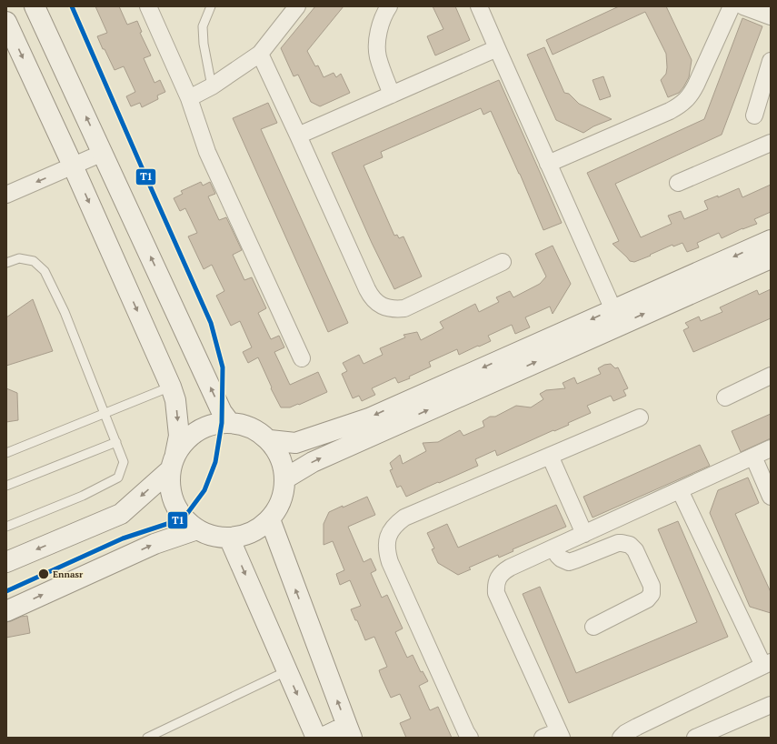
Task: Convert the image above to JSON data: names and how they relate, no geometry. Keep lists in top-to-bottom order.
{
  "places": ["Ennasr"],
  "lines": ["transit line T1"]
}
